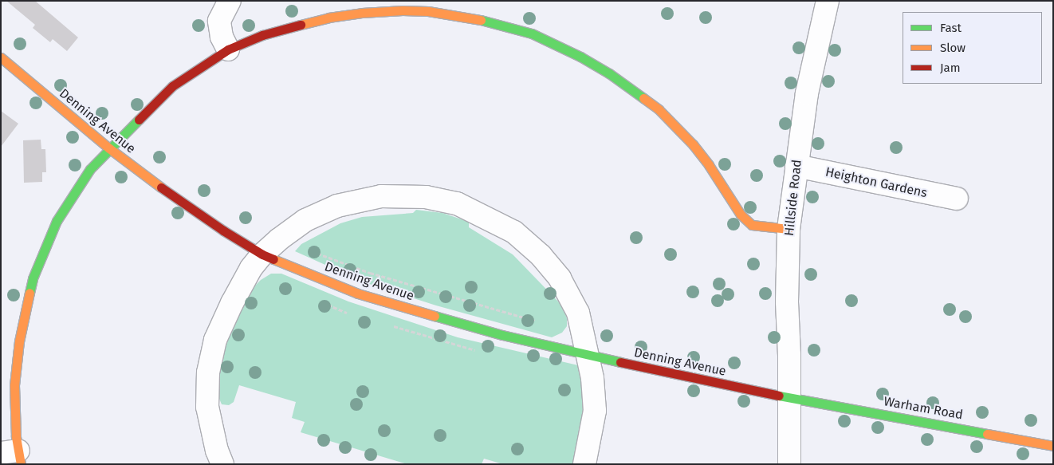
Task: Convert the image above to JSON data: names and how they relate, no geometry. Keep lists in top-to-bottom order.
{
  "streets": {
    "main road": ["Denning Avenue", "Warham Road"],
    "street": ["Heighton Gardens", "Hillside Road"]
  },
  "crossings": [
    ["Denning Avenue", "Hillside Road"],
    ["Denning Avenue", "Warham Road"],
    ["Heighton Gardens", "Hillside Road"],
    ["Hillside Road", "Warham Road"]
  ],
  "legend": ["Fast", "Slow", "Jam"]
}
